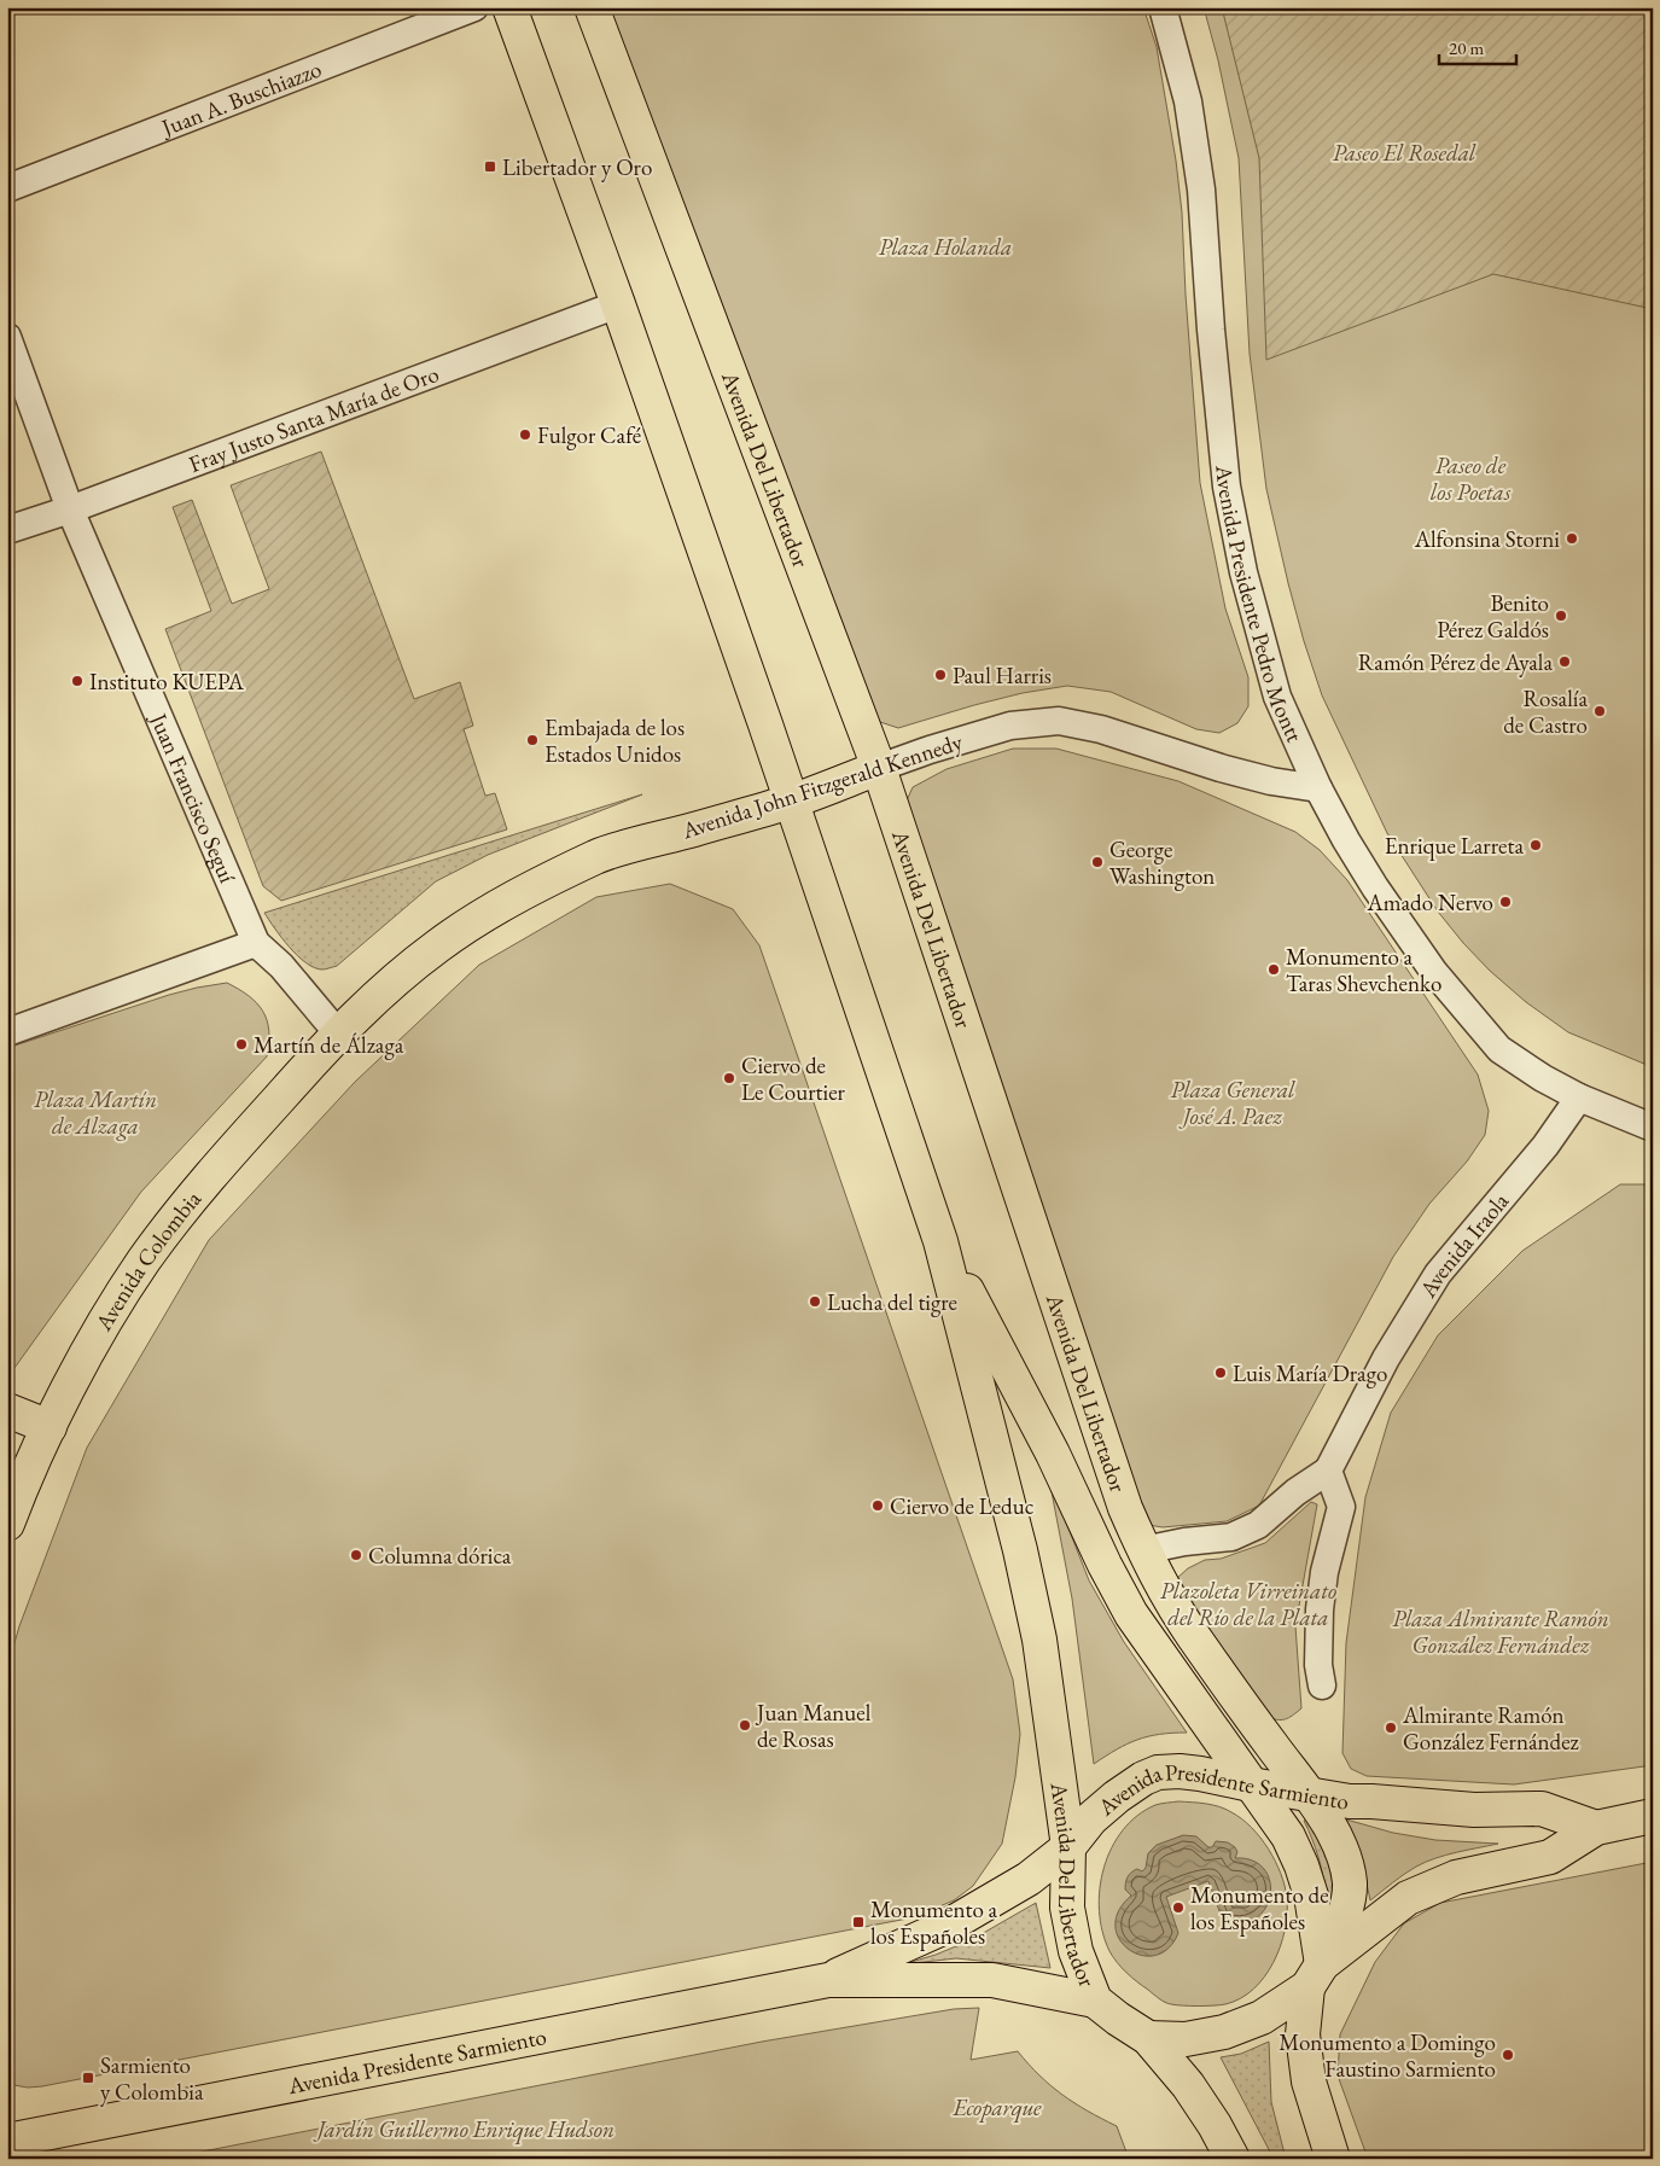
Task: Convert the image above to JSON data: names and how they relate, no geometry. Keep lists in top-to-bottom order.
{
  "streets": {
    "main road": [
      "Avenida Del Libertador",
      "Avenida John Fitzgerald Kennedy",
      "Avenida Colombia",
      "Avenida Presidente Sarmiento"
    ],
    "street": [
      "Juan A. Buschiazzo",
      "Fray Justo Santa María de Oro",
      "Avenida Presidente Pedro Montt",
      "Juan Francisco Seguí",
      "Avenida Iraola"
    ]
  },
  "crossings": [
    ["Fray Justo Santa María de Oro", "Avenida Del Libertador"],
    ["Fray Justo Santa María de Oro", "Juan Francisco Seguí"],
    ["Avenida Del Libertador", "Avenida John Fitzgerald Kennedy"],
    ["Avenida Del Libertador", "Avenida Iraola"],
    ["Avenida Del Libertador", "Avenida Presidente Sarmiento"],
    ["Avenida Presidente Pedro Montt", "Avenida John Fitzgerald Kennedy"],
    ["Avenida Presidente Pedro Montt", "Avenida Iraola"],
    ["Avenida John Fitzgerald Kennedy", "Juan Francisco Seguí"],
    ["Avenida John Fitzgerald Kennedy", "Avenida Colombia"],
    ["Juan Francisco Seguí", "Avenida Colombia"]
  ],
  "parks": [
    "Paseo El Rosedal",
    "Plaza Holanda",
    "Paseo de los Poetas",
    "Plaza General José A. Paez",
    "Plaza Martín de Alzaga",
    "Plazoleta Virreinato del Río de la Plata",
    "Plaza Almirante Ramón González Fernández",
    "Ecoparque",
    "Jardín Guillermo Enrique Hudson"
  ],
  "places": {
    "transit": ["Libertador y Oro", "Monumento a los Españoles", "Sarmiento y Colombia"],
    "other": [
      "Fulgor Café",
      "Alfonsina Storni",
      "Benito Pérez Galdós",
      "Ramón Pérez de Ayala",
      "Paul Harris",
      "Instituto KUEPA",
      "Rosalía de Castro",
      "Embajada de los Estados Unidos",
      "Enrique Larreta",
      "George Washington",
      "Amado Nervo",
      "Monumento a Taras Shevchenko",
      "Martín de Álzaga",
      "Ciervo de Le Courtier",
      "Lucha del tigre",
      "Luis María Drago",
      "Ciervo de Leduc",
      "Columna dórica",
      "Juan Manuel de Rosas",
      "Almirante Ramón González Fernández",
      "Monumento de los Españoles",
      "Monumento a Domingo Faustino Sarmiento"
    ]
  },
  "scale_bar": "20 m"
}
